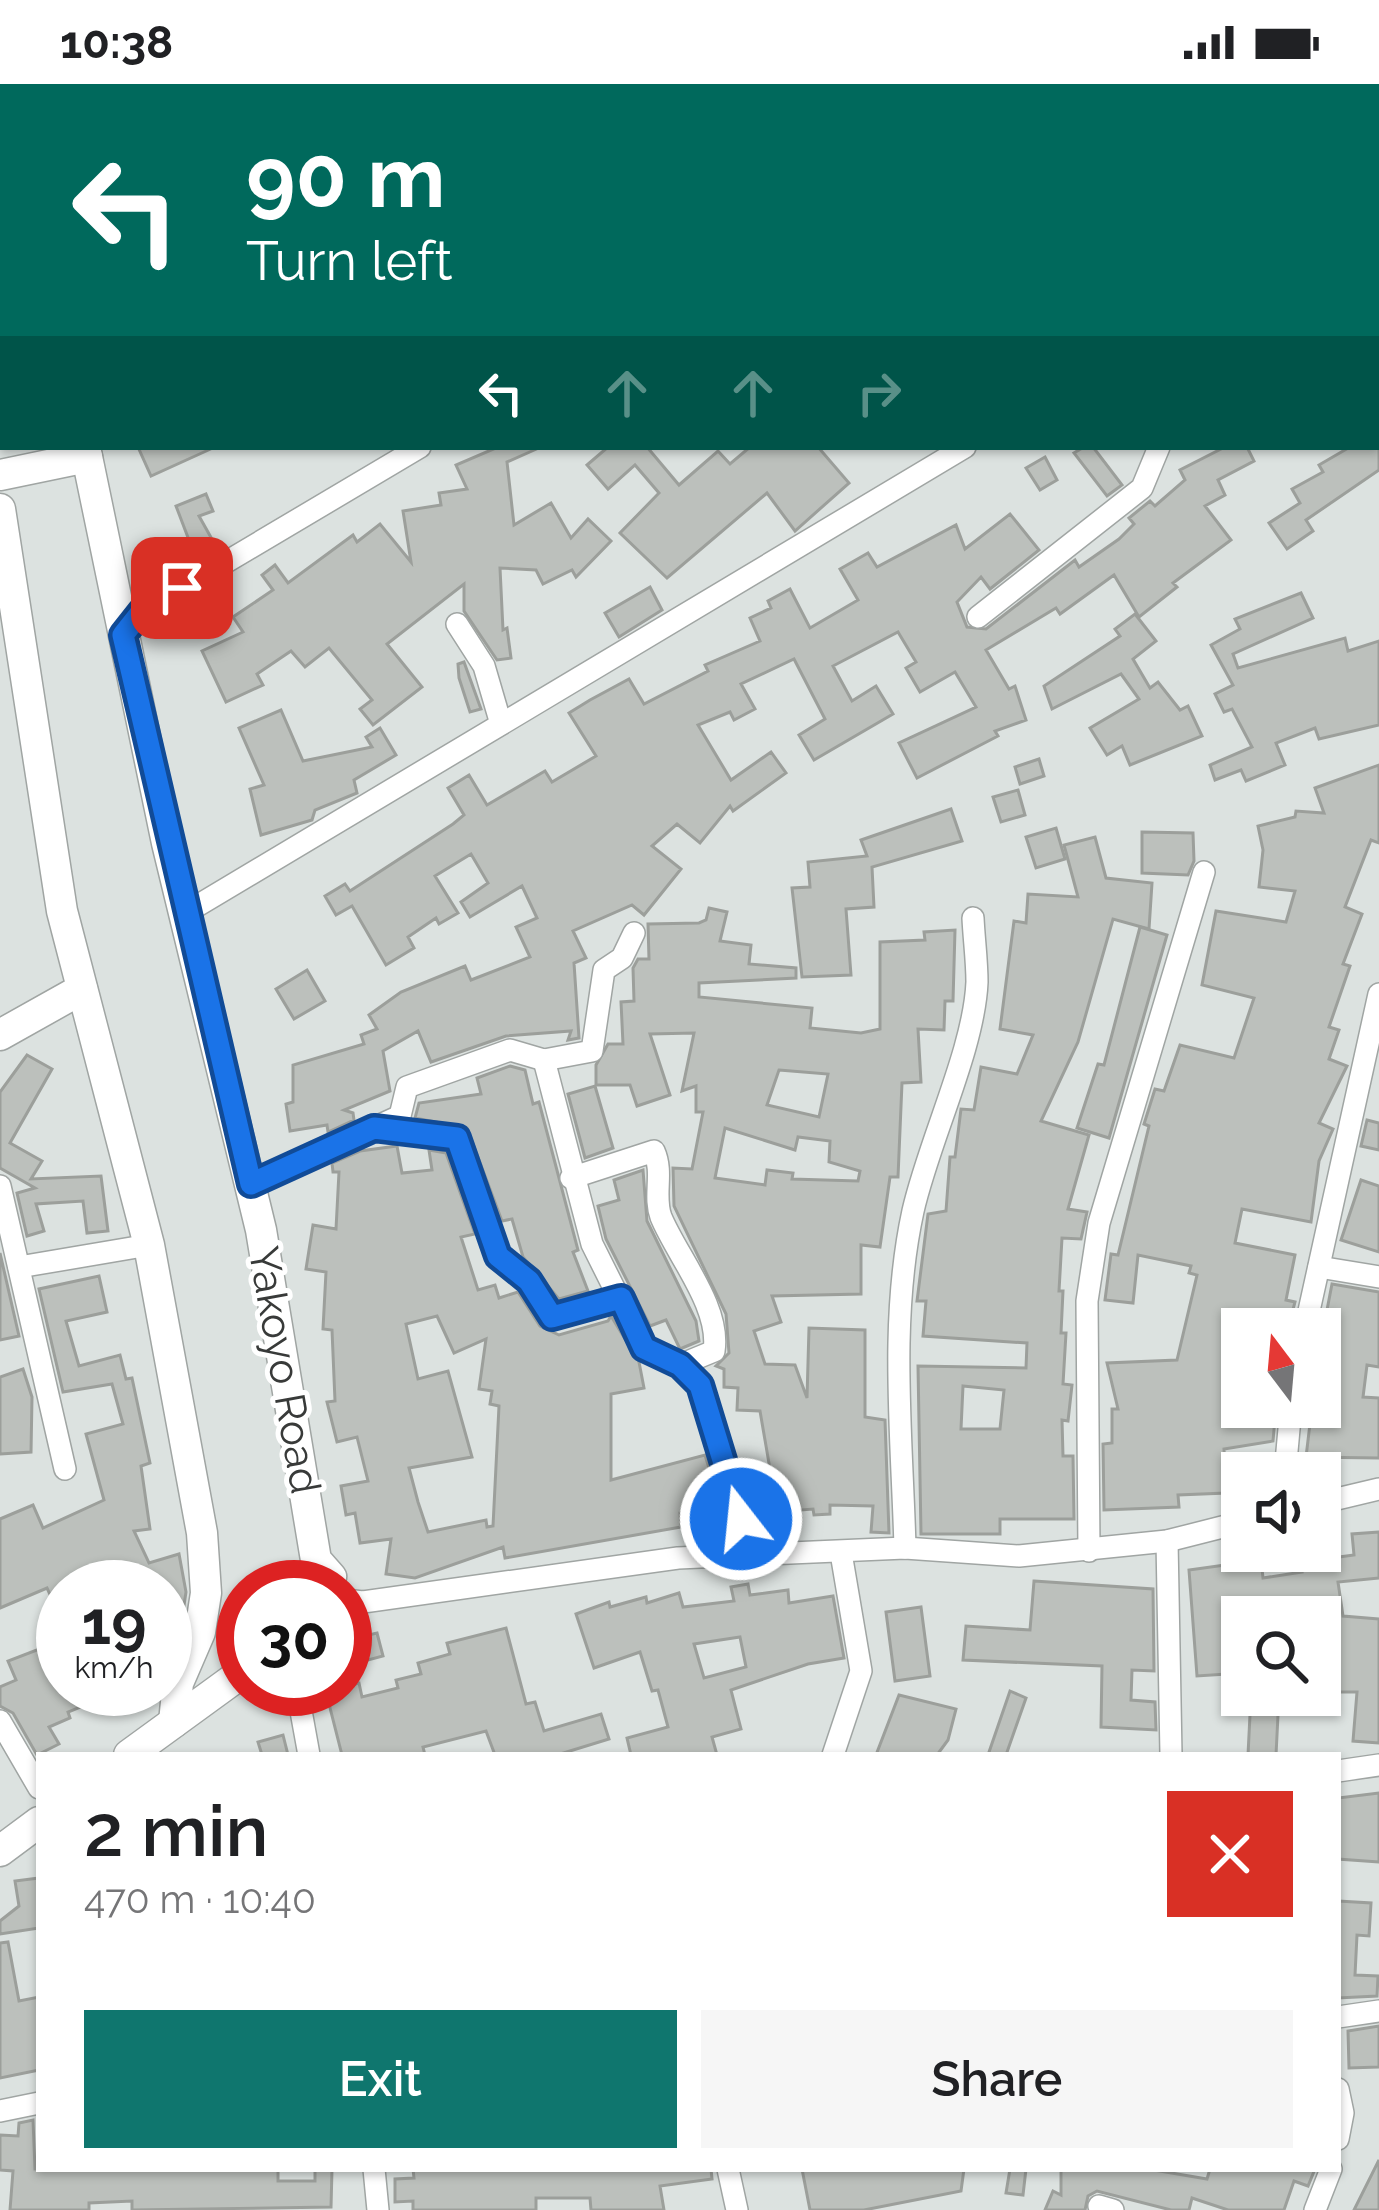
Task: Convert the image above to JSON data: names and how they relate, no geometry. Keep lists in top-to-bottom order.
{
  "streets": {
    "main road": ["Yakoyo Road"]
  },
  "north": "top",
  "page": {
    "status": "10:38",
    "turn": ["90 m", "Turn left"],
    "speed": "19 km/h",
    "limit": "30",
    "heading": ["2 min", "470 m · 10:40"],
    "buttons": ["Exit", "Share"]
  }
}
